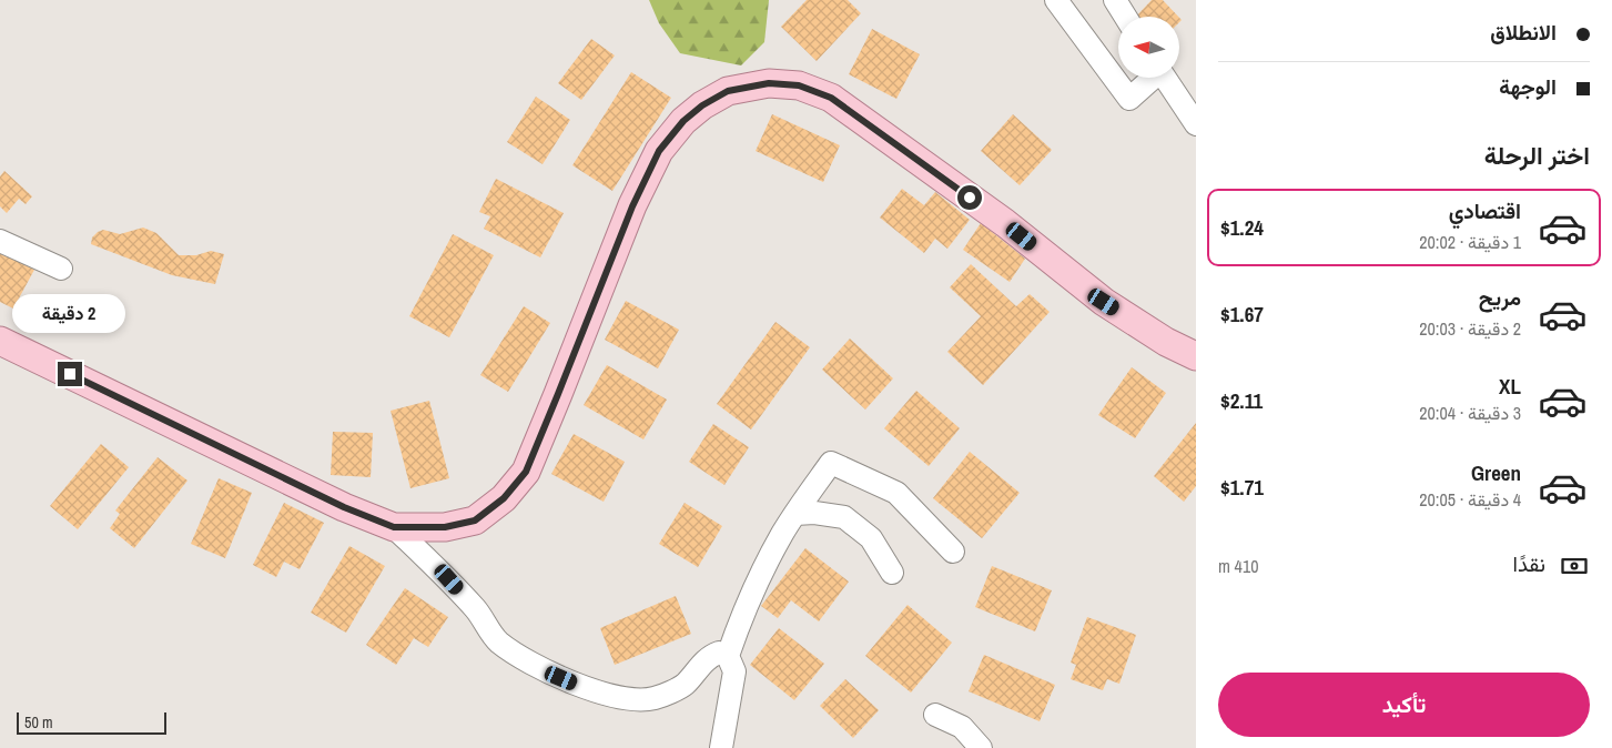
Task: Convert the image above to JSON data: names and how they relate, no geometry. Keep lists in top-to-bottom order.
{
  "scale_bar": "50 m",
  "north": "left",
  "page": {
    "banner": ["الانطلاق", "الوجهة"],
    "heading": "اختر الرحلة",
    "list": [
      {
        "name": "اقتصادي",
        "note": "1 دقيقة · 20:02",
        "value": "$1.24"
      },
      {
        "name": "مريح",
        "note": "2 دقيقة · 20:03",
        "value": "$1.67"
      },
      {
        "name": "XL",
        "note": "3 دقيقة · 20:04",
        "value": "$2.11"
      },
      {
        "name": "Green",
        "note": "4 دقيقة · 20:05",
        "value": "$1.71"
      }
    ],
    "bubble": "2 دقيقة",
    "pay": ["نقدًا", "410 m"],
    "buttons": "تأكيد",
    "scale": "50 m"
  }
}
